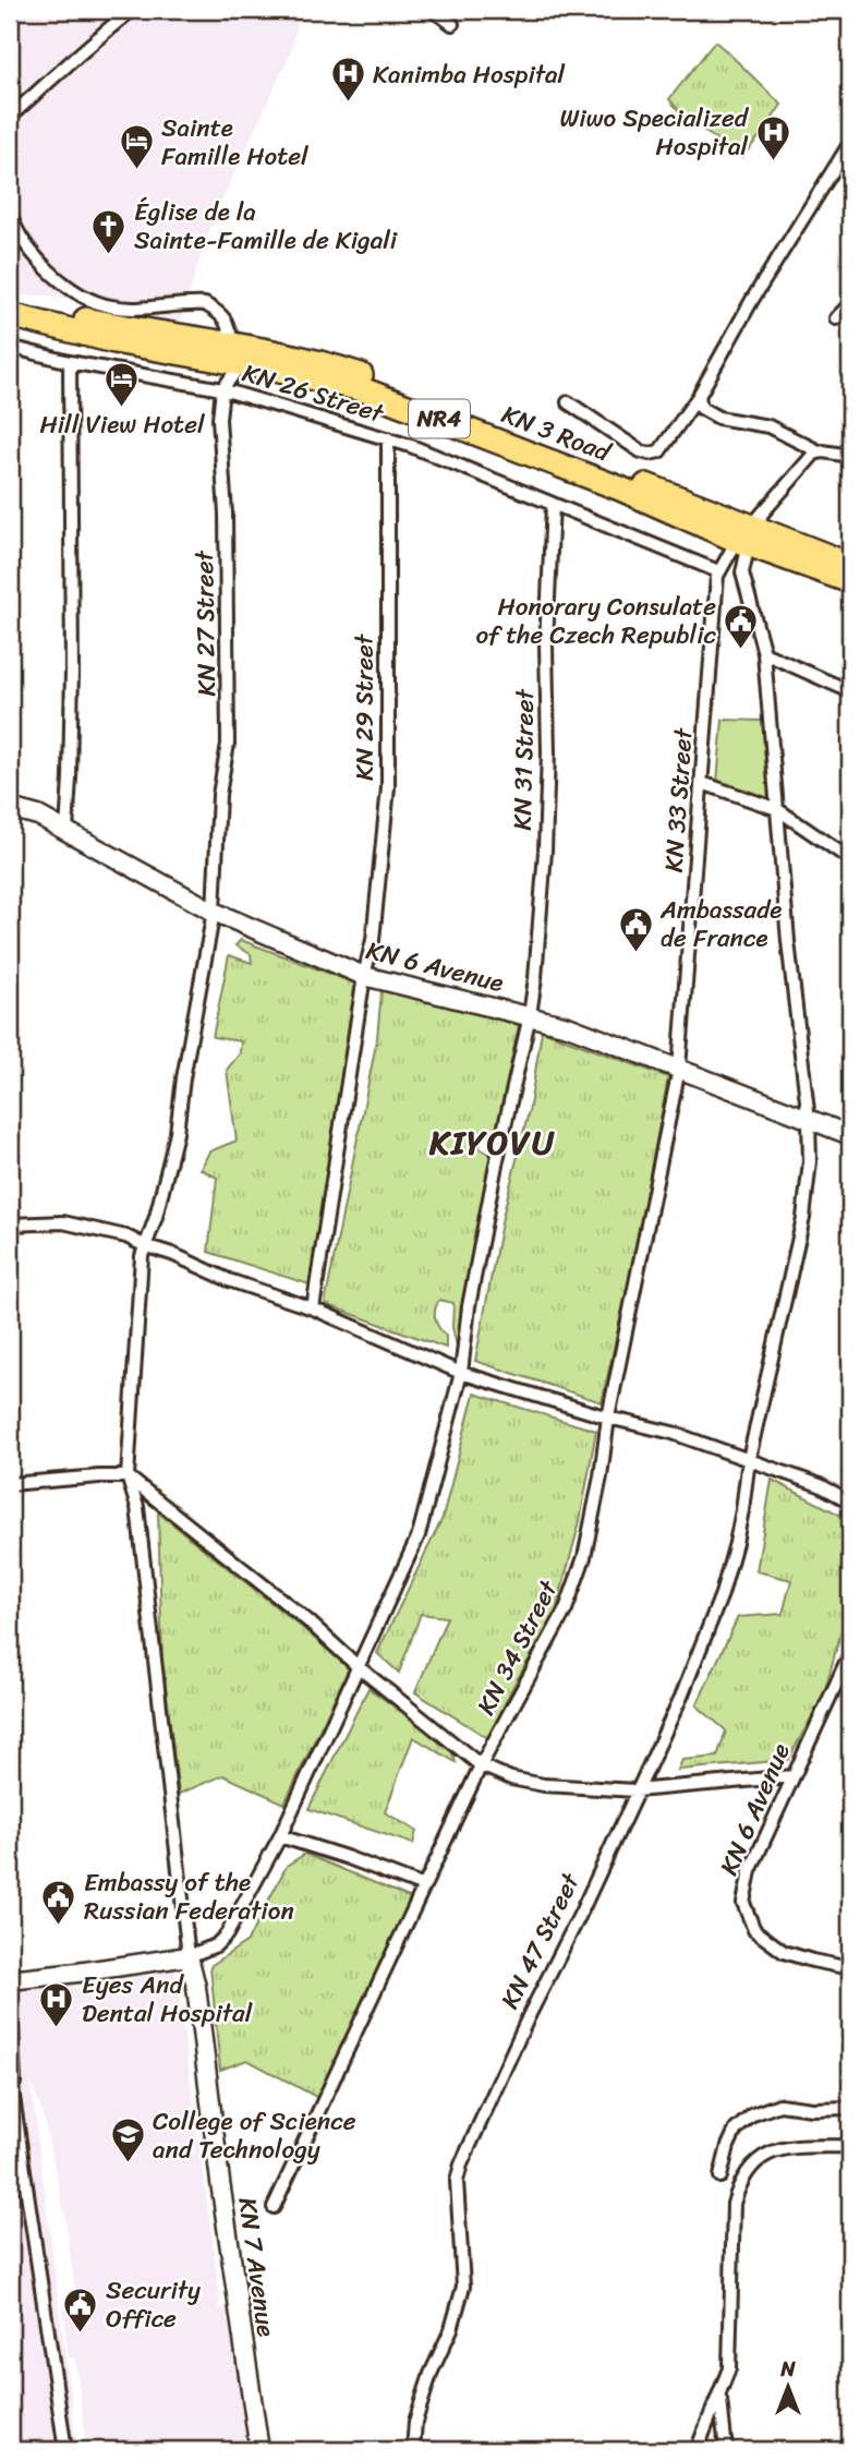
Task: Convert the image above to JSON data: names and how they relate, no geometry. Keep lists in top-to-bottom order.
{
  "streets": {
    "highway": ["NR4", "KN 3 Road"],
    "main road": ["KN 6 Avenue", "KN 7 Avenue"],
    "street": [
      "KN 26 Street",
      "KN 27 Street",
      "KN 29 Street",
      "KN 31 Street",
      "KN 33 Street",
      "KN 34 Street",
      "KN 47 Street"
    ]
  },
  "crossings": [
    ["KN 26 Street", "KN 27 Street"],
    ["KN 26 Street", "KN 29 Street"],
    ["KN 26 Street", "KN 31 Street"],
    ["KN 26 Street", "KN 33 Street"],
    ["KN 3 Road", "KN 33 Street"],
    ["KN 3 Road", "KN 47 Street"],
    ["KN 27 Street", "KN 31 Street"],
    ["KN 27 Street", "KN 6 Avenue"],
    ["KN 27 Street", "KN 7 Avenue"],
    ["KN 29 Street", "KN 6 Avenue"],
    ["KN 31 Street", "KN 6 Avenue"],
    ["KN 31 Street", "KN 7 Avenue"],
    ["KN 33 Street", "KN 6 Avenue"],
    ["KN 33 Street", "KN 34 Street"],
    ["KN 33 Street", "KN 47 Street"],
    ["KN 6 Avenue", "KN 34 Street"],
    ["KN 6 Avenue", "KN 47 Street"]
  ],
  "districts": ["KIYOVU"],
  "places": {
    "hospital": ["Kanimba Hospital", "Wiwo Specialized Hospital", "Eyes And Dental Hospital"],
    "hotel": ["Sainte Famille Hotel", "Hill View Hotel"],
    "church": ["Église de la Sainte-Famille de Kigali"],
    "public building": [
      "Honorary Consulate of the Czech Republic",
      "Ambassade de France",
      "Embassy of the Russian Federation",
      "Security Office"
    ],
    "school or university": ["College of Science and Technology"]
  },
  "north": "top"
}
